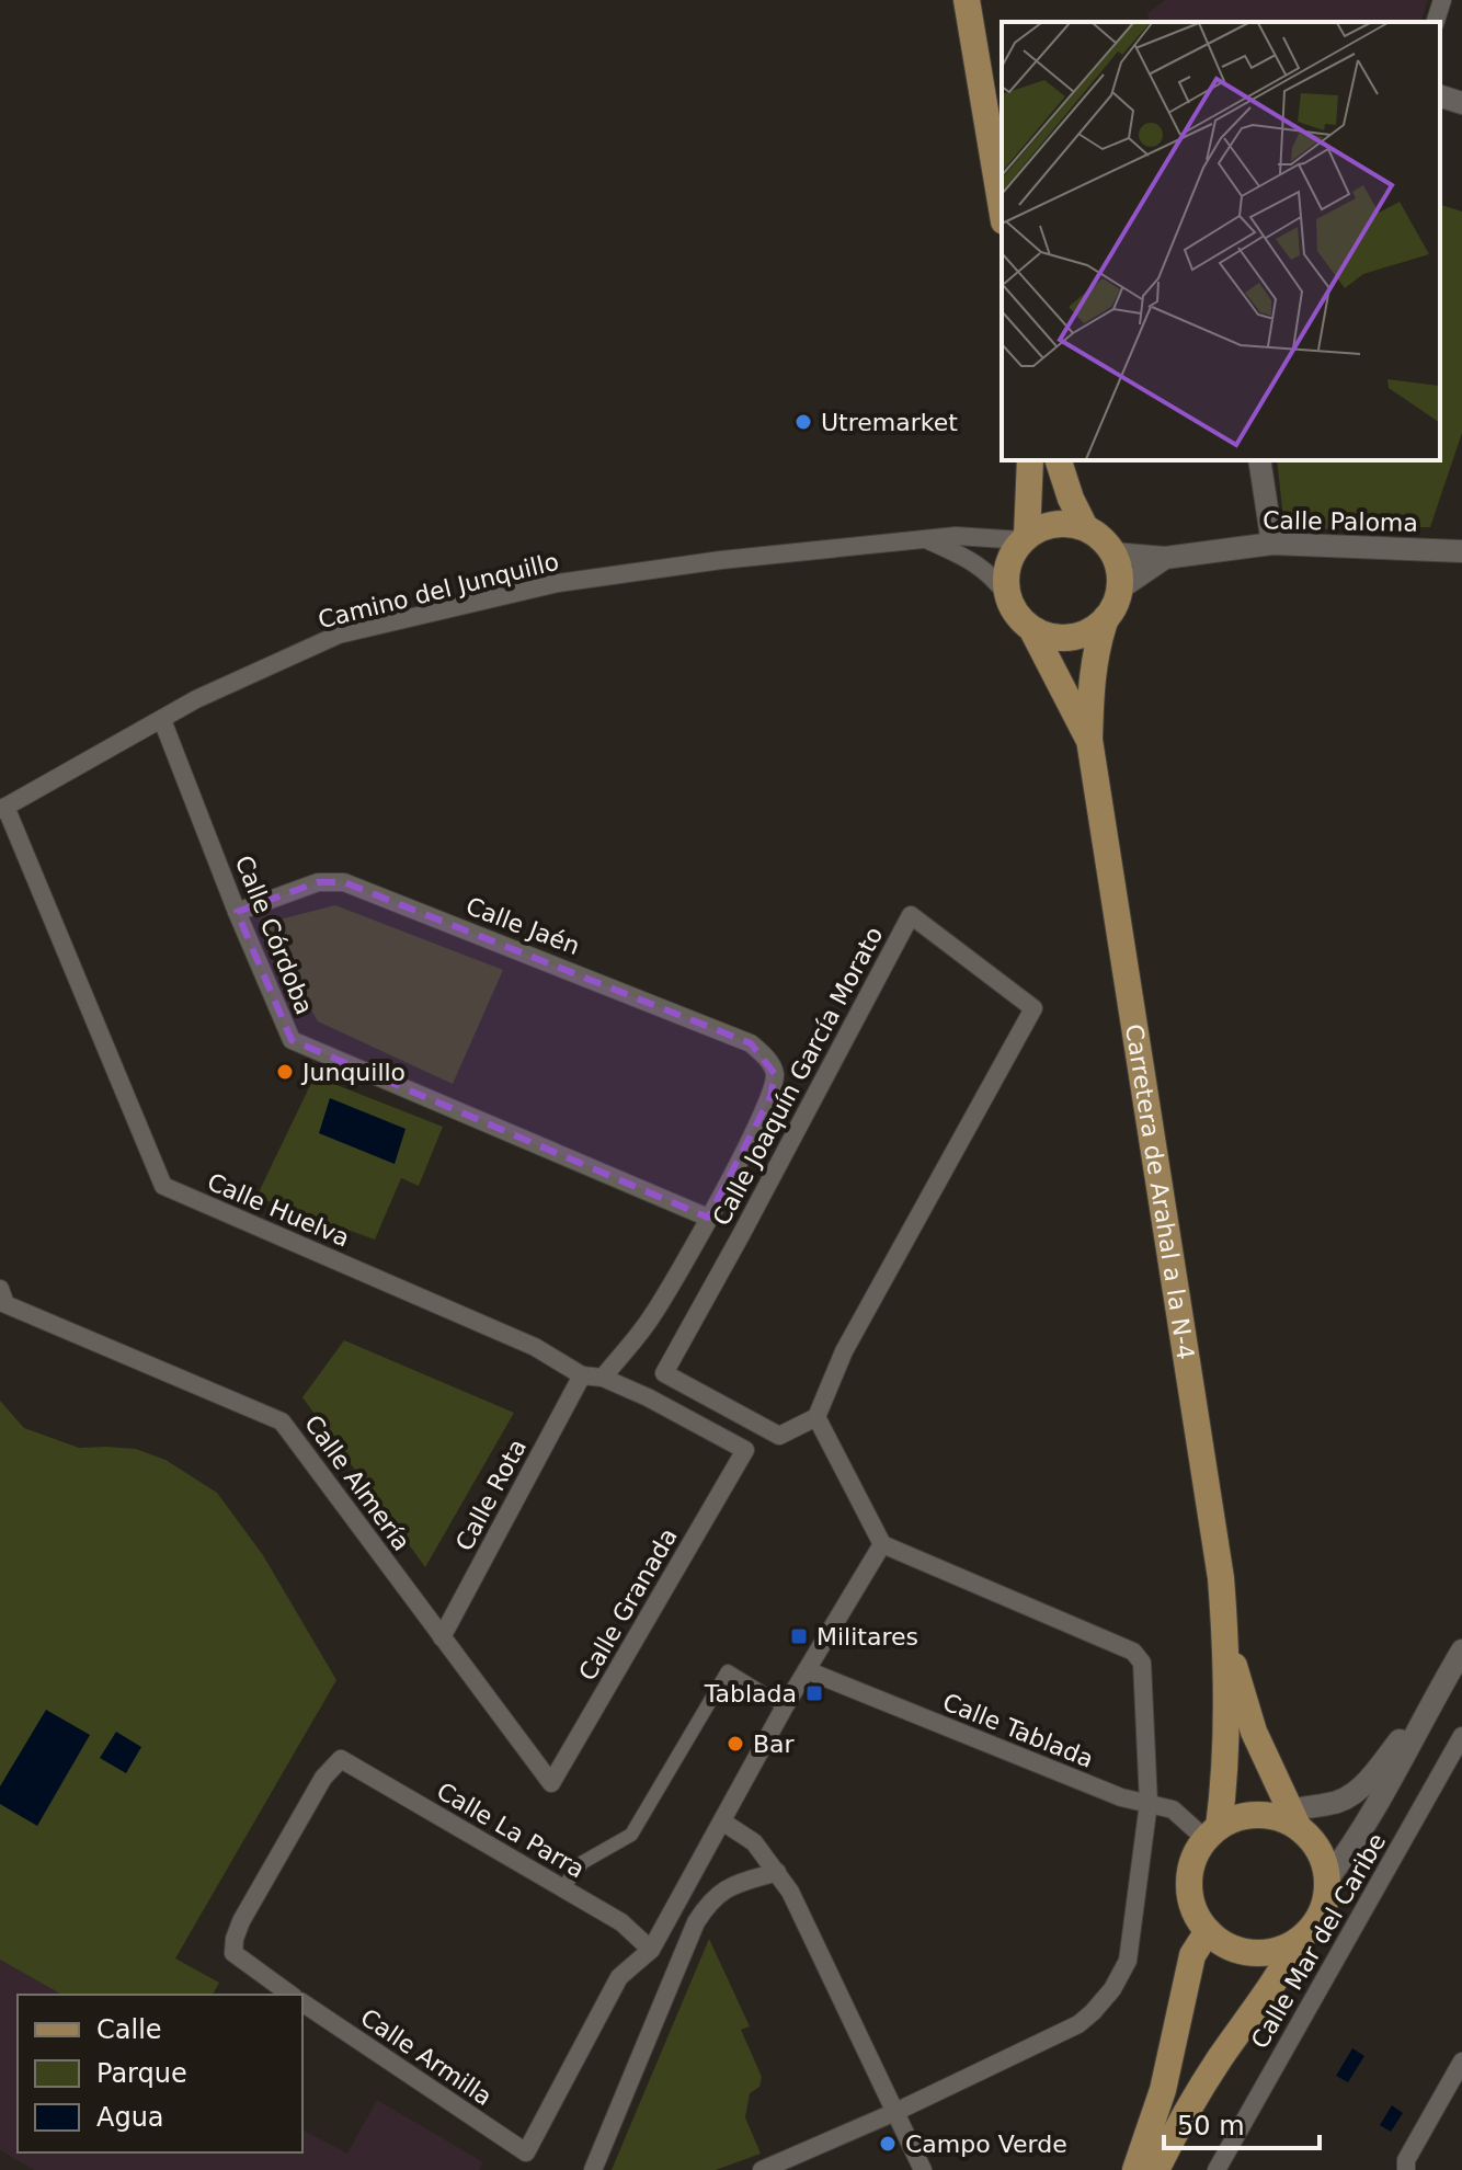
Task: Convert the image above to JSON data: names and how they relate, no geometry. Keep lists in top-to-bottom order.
{
  "streets": {
    "main road": ["Carretera de Arahal a la N-4"],
    "street": [
      "Calle Paloma",
      "Camino del Junquillo",
      "Calle Jaén",
      "Calle Córdoba",
      "Calle Joaquín García Morato",
      "Calle Huelva",
      "Calle Almería",
      "Calle Rota",
      "Calle Granada",
      "Calle Tablada",
      "Calle La Parra",
      "Calle Mar del Caribe",
      "Calle Armilla"
    ]
  },
  "crossings": [
    ["Calle Paloma", "Camino del Junquillo"],
    ["Calle Paloma", "Carretera de Arahal a la N-4"],
    ["Camino del Junquillo", "Calle Córdoba"],
    ["Camino del Junquillo", "Carretera de Arahal a la N-4"],
    ["Camino del Junquillo", "Calle Huelva"],
    ["Calle Jaén", "Calle Córdoba"],
    ["Carretera de Arahal a la N-4", "Calle Tablada"],
    ["Calle Huelva", "Calle Rota"],
    ["Calle Huelva", "Calle Granada"],
    ["Calle Almería", "Calle Rota"],
    ["Calle Almería", "Calle Granada"],
    ["Calle La Parra", "Calle Armilla"]
  ],
  "places": {
    "other": [
      "Utremarket",
      "Junquillo",
      "Bar",
      "Campo Verde"
    ],
    "transit": ["Militares", "Tablada"]
  },
  "legend": ["Calle", "Parque", "Agua"],
  "scale_bar": "50 m"
}
